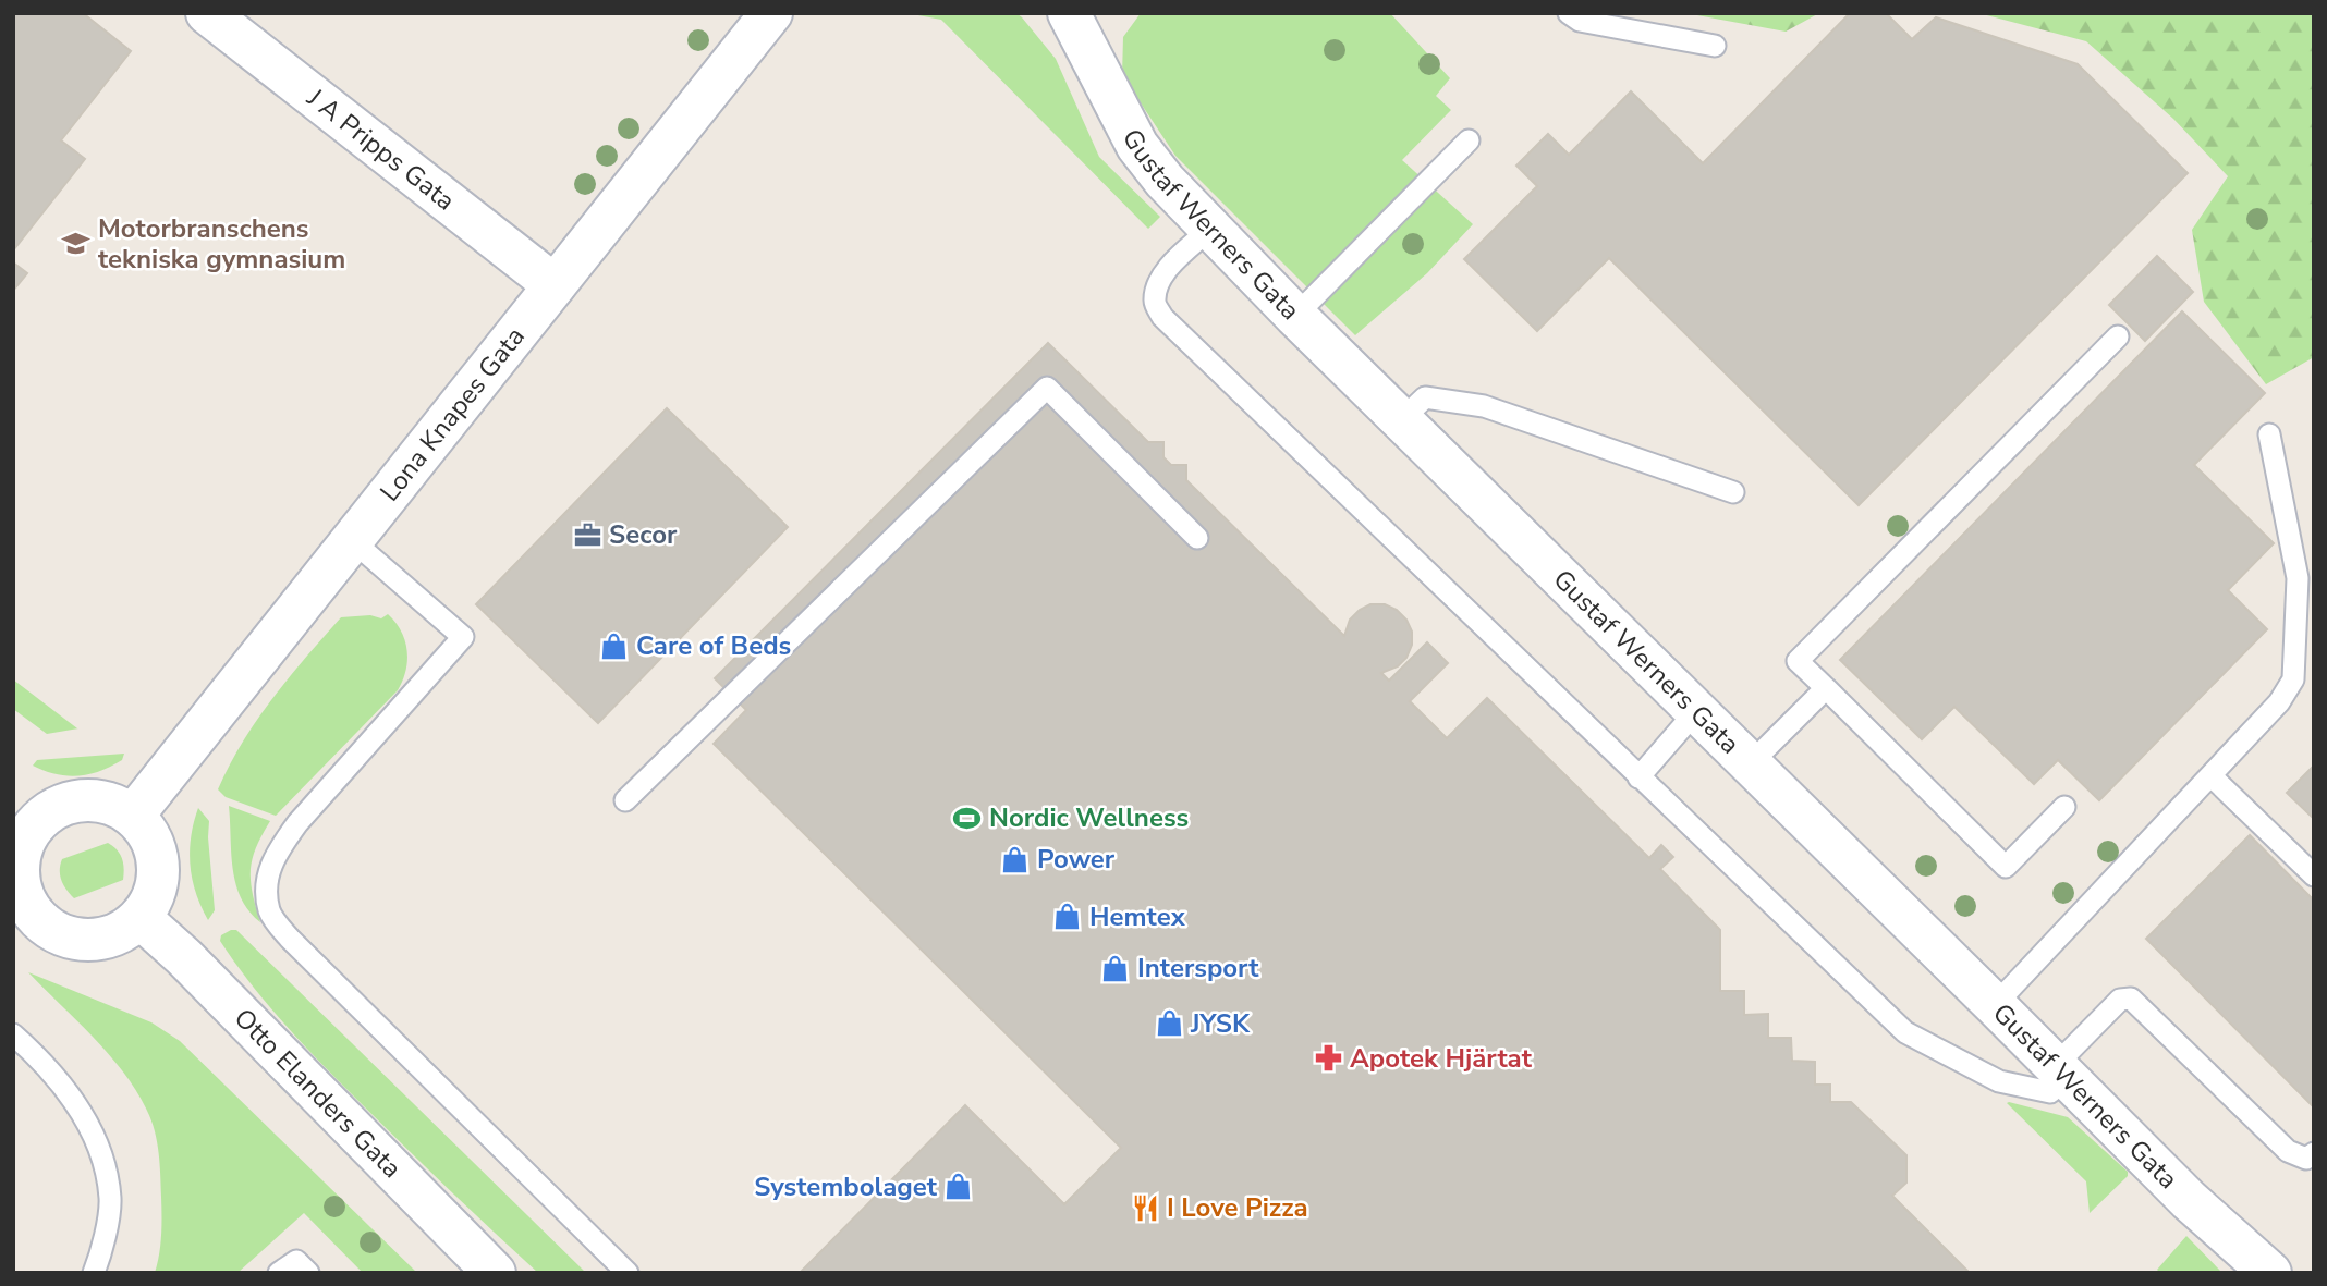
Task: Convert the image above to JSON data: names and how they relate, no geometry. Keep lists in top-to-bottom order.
{
  "streets": {
    "street": [
      "J A Pripps Gata",
      "Gustaf Werners Gata",
      "Lona Knapes Gata",
      "Otto Elanders Gata"
    ]
  },
  "crossings": [
    ["J A Pripps Gata", "Lona Knapes Gata"],
    ["Lona Knapes Gata", "Otto Elanders Gata"]
  ],
  "places": {
    "school or university": ["Motorbranschens tekniska gymnasium"],
    "office": ["Secor"],
    "shop": [
      "Care of Beds",
      "Power",
      "Hemtex",
      "Intersport",
      "JYSK",
      "Systembolaget"
    ],
    "sports": ["Nordic Wellness"],
    "pharmacy": ["Apotek Hjärtat"],
    "restaurant": ["I Love Pizza"]
  }
}
